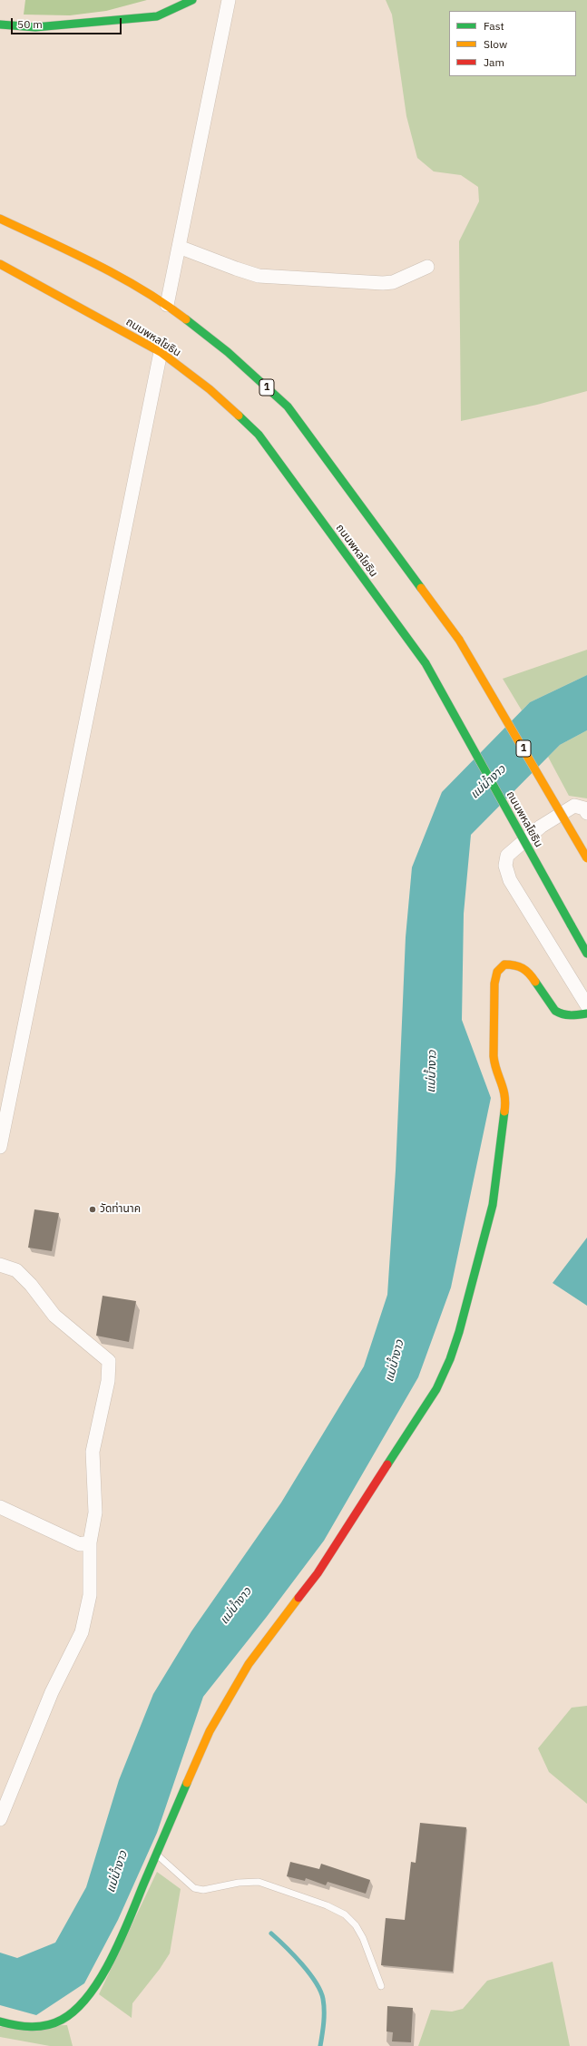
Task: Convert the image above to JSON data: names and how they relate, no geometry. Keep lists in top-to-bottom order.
{
  "streets": {
    "main road": ["ถนนพหลโยธิน", "1"]
  },
  "water": ["แม่น้ำงาว"],
  "places": ["วัดท่านาค"],
  "legend": ["Fast", "Slow", "Jam"],
  "scale_bar": "50 m"
}
